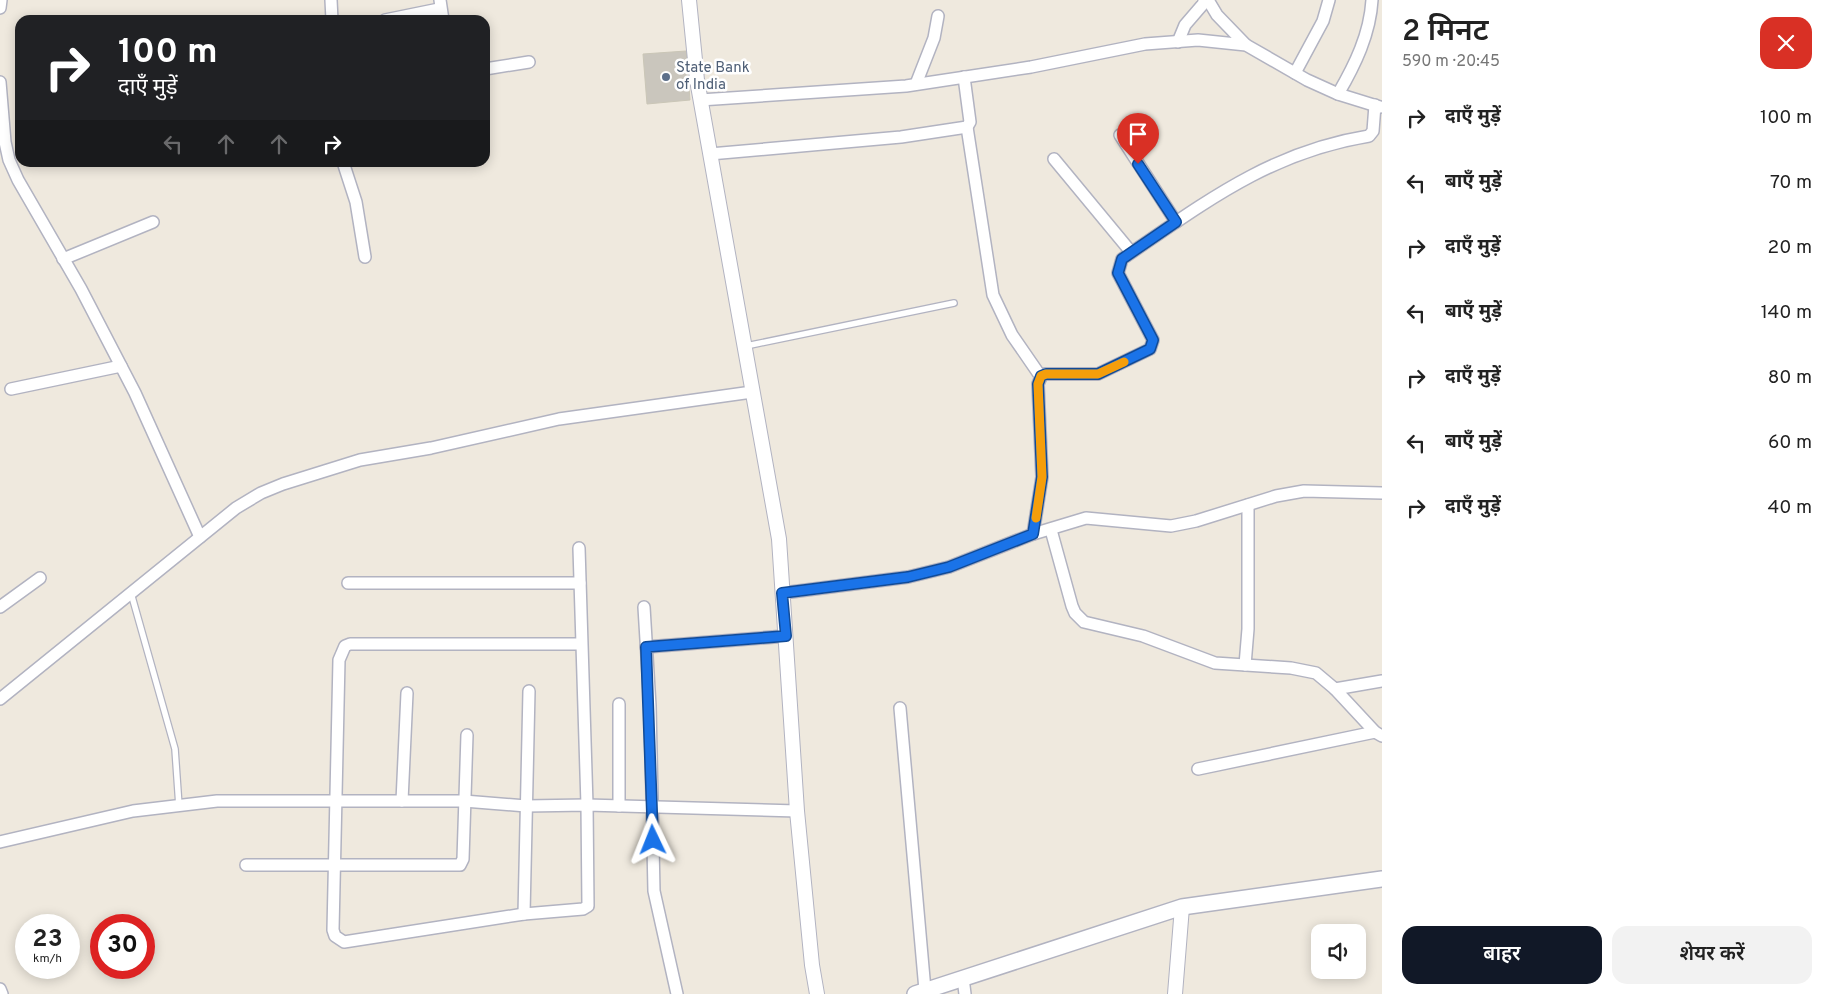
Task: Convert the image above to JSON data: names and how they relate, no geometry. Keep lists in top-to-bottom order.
{
  "places": ["State Bank of India"],
  "page": {
    "heading": ["2 मिनट", "590 m · 20:45"],
    "turn": ["100 m", "दाएँ मुड़ें"],
    "list": [
      {
        "name": "दाएँ मुड़ें",
        "value": "100 m"
      },
      {
        "name": "बाएँ मुड़ें",
        "value": "70 m"
      },
      {
        "name": "दाएँ मुड़ें",
        "value": "20 m"
      },
      {
        "name": "बाएँ मुड़ें",
        "value": "140 m"
      },
      {
        "name": "दाएँ मुड़ें",
        "value": "80 m"
      },
      {
        "name": "बाएँ मुड़ें",
        "value": "60 m"
      },
      {
        "name": "दाएँ मुड़ें",
        "value": "40 m"
      }
    ],
    "speed": "23 km/h",
    "limit": "30",
    "buttons": ["बाहर", "शेयर करें"]
  }
}
